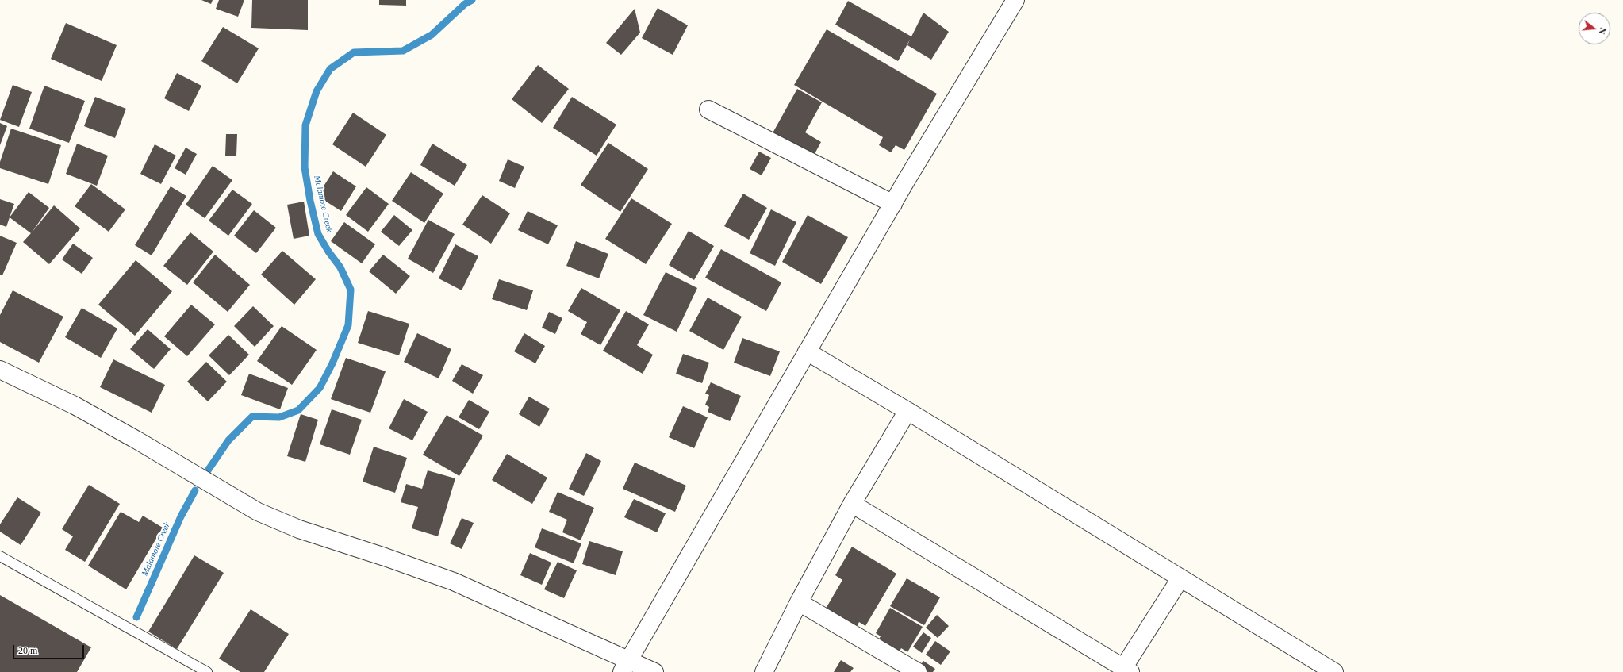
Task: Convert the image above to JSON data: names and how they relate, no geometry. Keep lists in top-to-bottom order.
{
  "water": ["Malamote Creek"],
  "scale_bar": "20 m",
  "north": "right"
}
